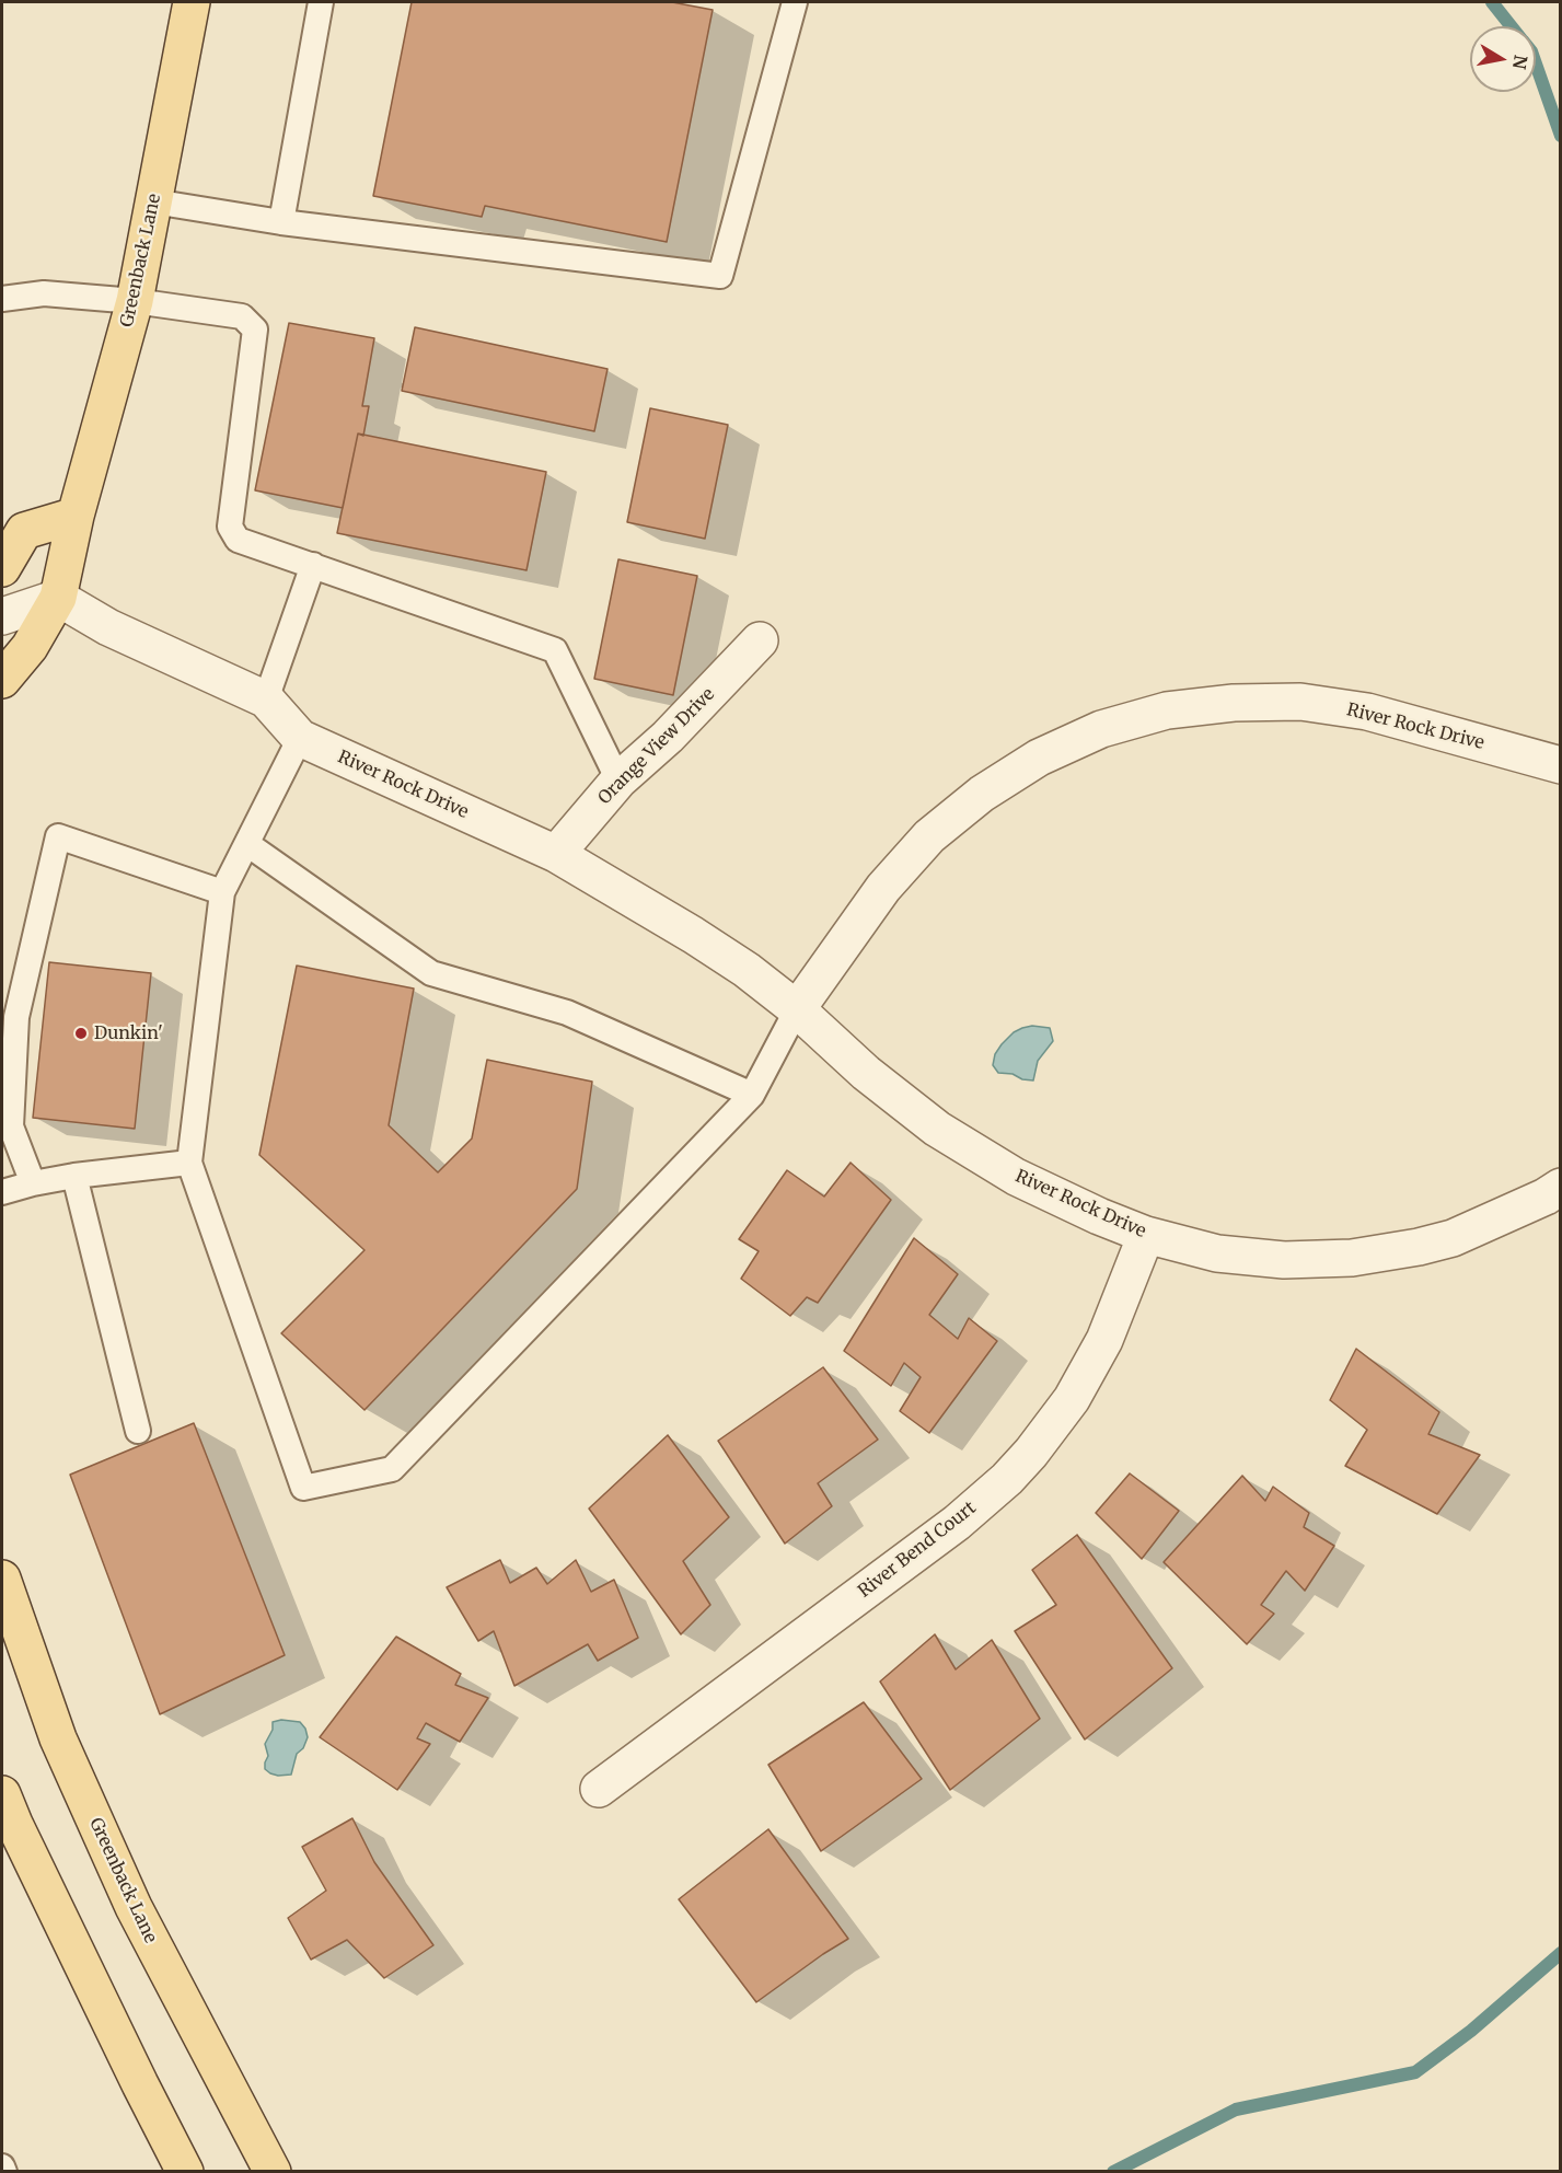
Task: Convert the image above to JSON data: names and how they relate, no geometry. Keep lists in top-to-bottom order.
{
  "streets": {
    "main road": ["Greenback Lane"],
    "street": ["River Rock Drive", "Orange View Drive", "River Bend Court"]
  },
  "crossings": [
    ["Greenback Lane", "River Rock Drive"],
    ["River Rock Drive", "Orange View Drive"],
    ["River Rock Drive", "River Bend Court"]
  ],
  "places": ["Dunkin'"],
  "north": "right"
}
